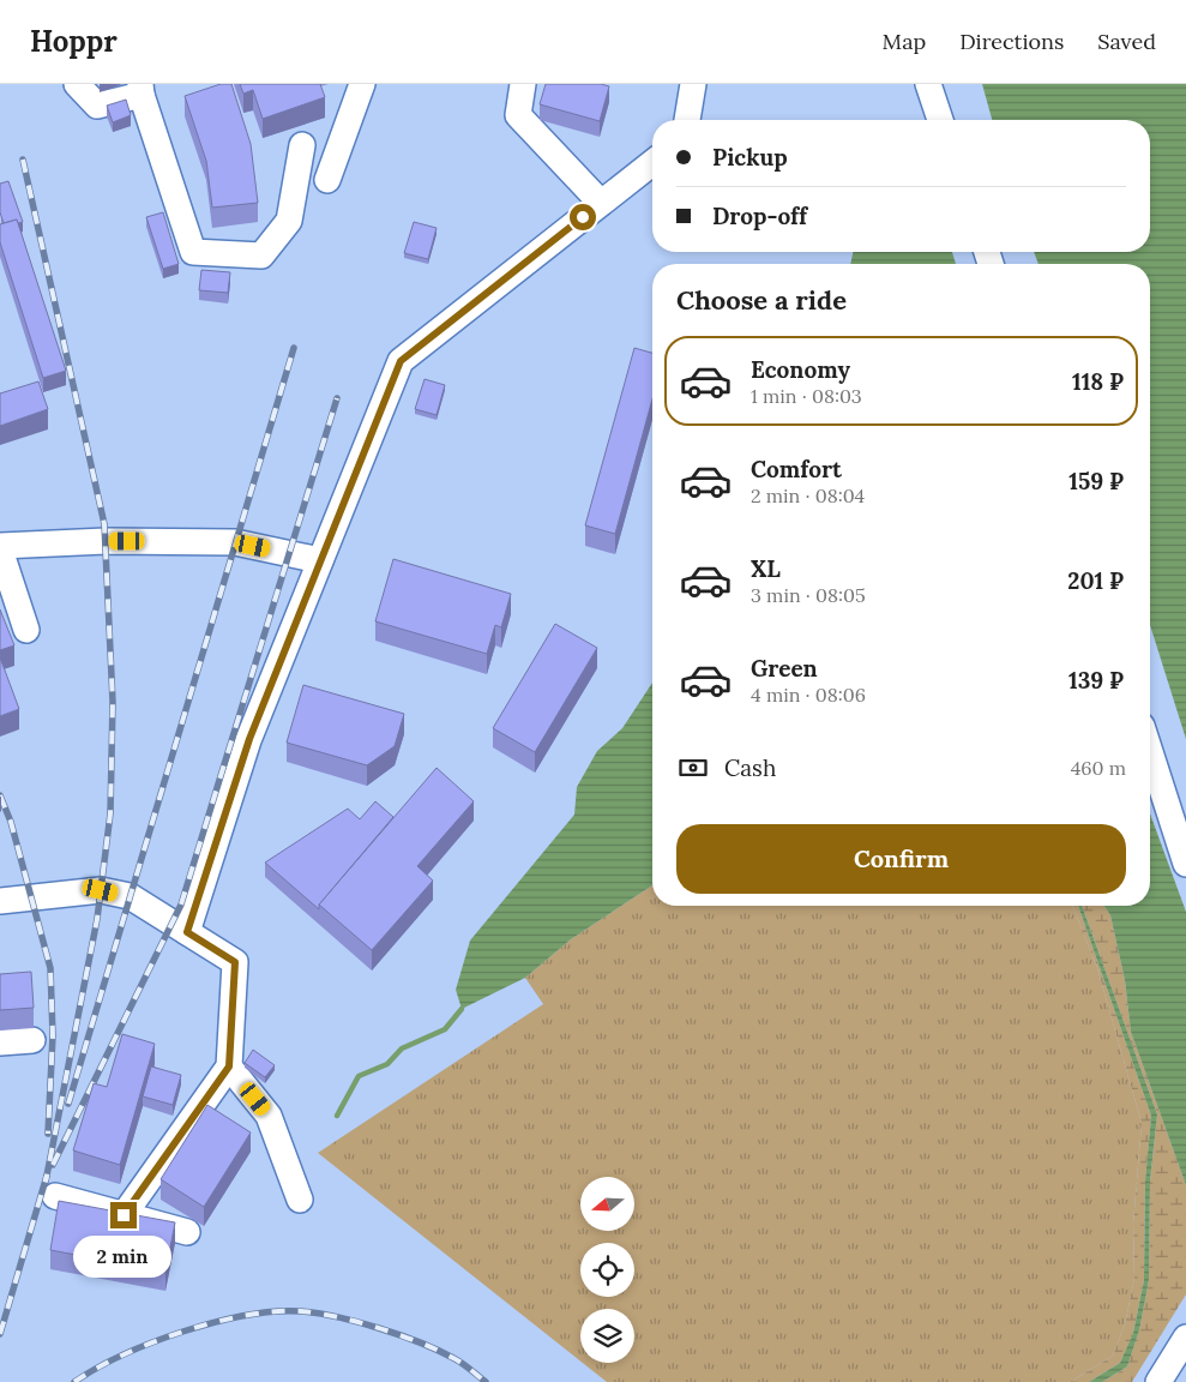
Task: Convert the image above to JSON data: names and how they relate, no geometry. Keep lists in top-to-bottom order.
{
  "north": "left",
  "page": {
    "header": "Hoppr",
    "nav": ["Map", "Directions", "Saved"],
    "banner": ["Pickup", "Drop-off"],
    "heading": "Choose a ride",
    "list": [
      {
        "name": "Economy",
        "note": "1 min · 08:03",
        "value": "118 ₽"
      },
      {
        "name": "Comfort",
        "note": "2 min · 08:04",
        "value": "159 ₽"
      },
      {
        "name": "XL",
        "note": "3 min · 08:05",
        "value": "201 ₽"
      },
      {
        "name": "Green",
        "note": "4 min · 08:06",
        "value": "139 ₽"
      }
    ],
    "pay": ["Cash", "460 m"],
    "buttons": "Confirm",
    "bubble": "2 min"
  }
}
